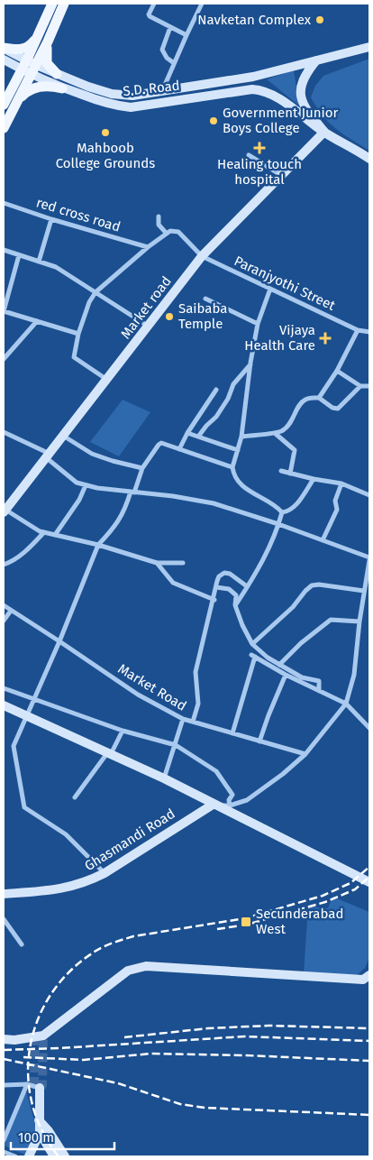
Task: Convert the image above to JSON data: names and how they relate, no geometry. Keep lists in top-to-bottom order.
{
  "streets": {
    "street": [
      "S.D. Road",
      "red cross road",
      "Paranjyothi Street",
      "Market road",
      "Market Road",
      "Ghasmandi Road"
    ]
  },
  "crossings": [
    ["S.D. Road", "Market road"],
    ["Paranjyothi Street", "Market road"]
  ],
  "places": {
    "other": [
      "Navketan Complex",
      "Government Junior Boys College",
      "Mahboob College Grounds",
      "Saibaba Temple"
    ],
    "health": ["Healing touch hospital", "Vijaya Health Care"],
    "transit": ["Secunderabad West"]
  },
  "scale_bar": "100 m"
}
